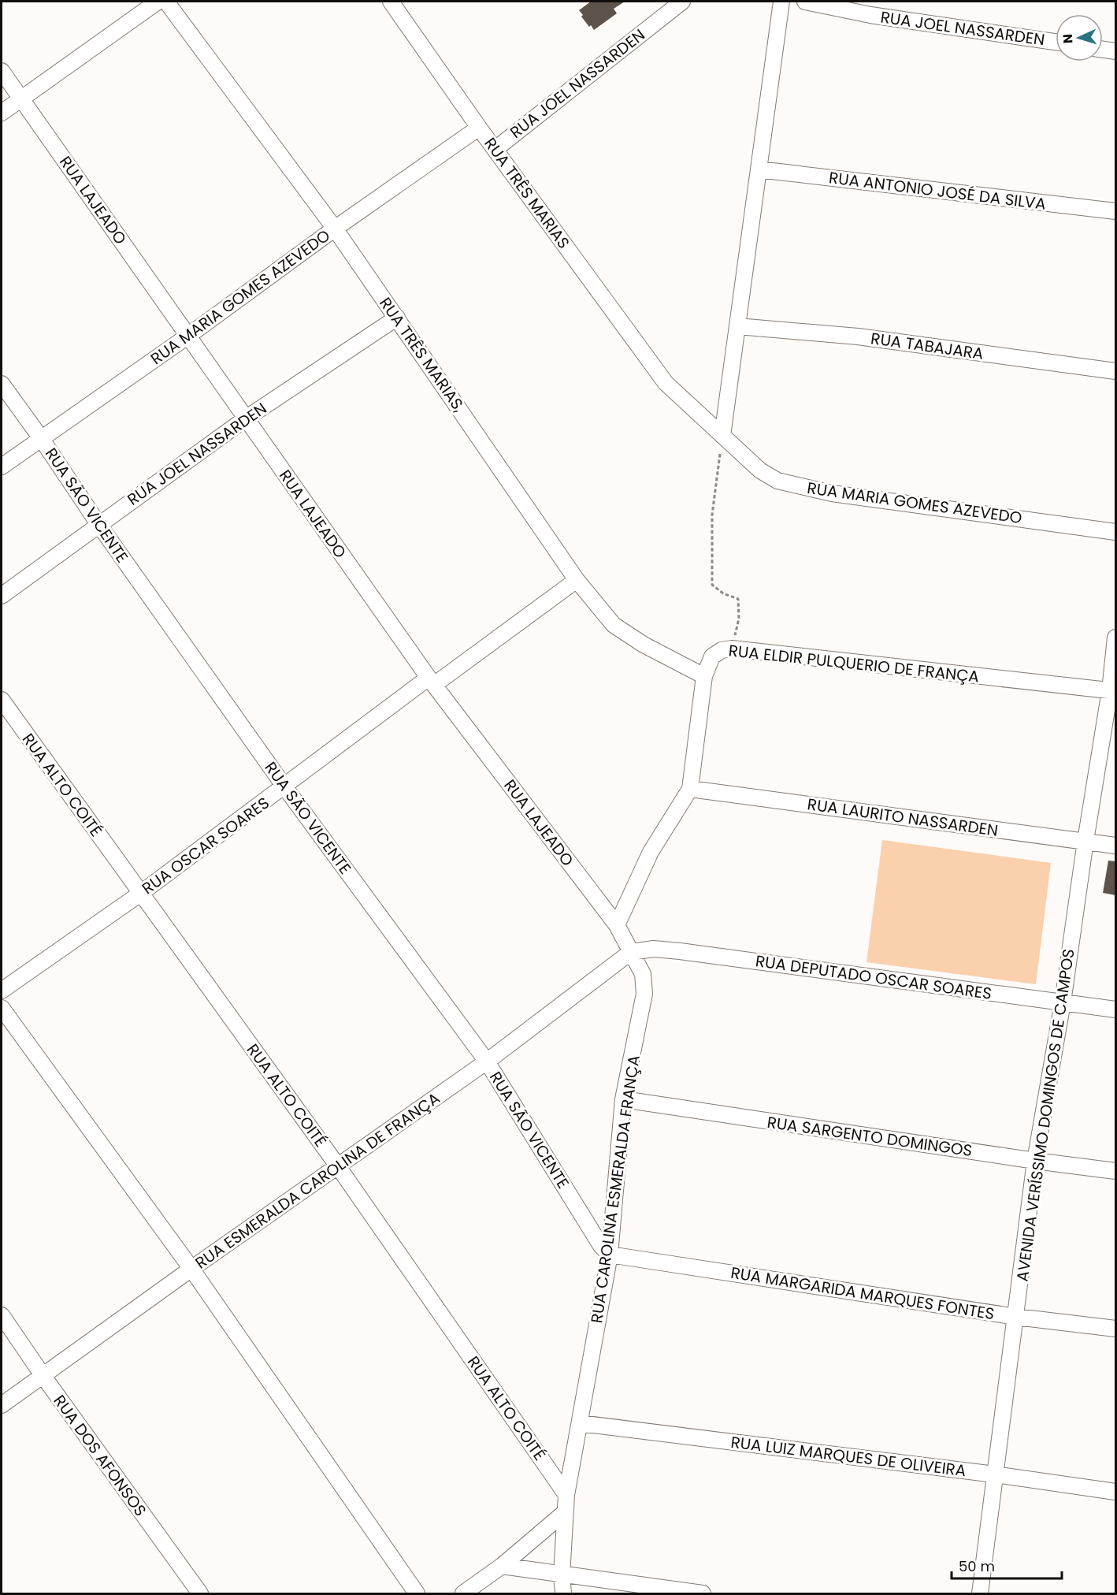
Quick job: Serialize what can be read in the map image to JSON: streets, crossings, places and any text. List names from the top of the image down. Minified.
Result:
{"streets":{"street":["RUA JOEL NASSARDEN","RUA ANTONIO JOSÉ DA SILVA","RUA TRÊS MARIAS","RUA LAJEADO","RUA MARIA GOMES AZEVEDO","RUA TABAJARA","RUA TRÊS MARIAS,","RUA SÃO VICENTE","RUA ELDIR PULQUERIO DE FRANÇA","RUA ALTO COITÉ","RUA LAURITO NASSARDEN","RUA OSCAR SOARES","RUA DEPUTADO OSCAR SOARES","AVENIDA VERÍSSIMO DOMINGOS DE CAMPOS","RUA SARGENTO DOMINGOS","RUA ESMERALDA CAROLINA DE FRANÇA","RUA CAROLINA ESMERALDA FRANÇA","RUA MARGARIDA MARQUES FONTES","RUA DOS AFONSOS","RUA LUIZ MARQUES DE OLIVEIRA"]},"crossings":[["RUA JOEL NASSARDEN","RUA TRÊS MARIAS"],["RUA JOEL NASSARDEN","RUA LAJEADO"],["RUA JOEL NASSARDEN","RUA TRÊS MARIAS,"],["RUA JOEL NASSARDEN","RUA SÃO VICENTE"],["RUA TRÊS MARIAS","RUA MARIA GOMES AZEVEDO"],["RUA LAJEADO","RUA MARIA GOMES AZEVEDO"],["RUA LAJEADO","RUA ELDIR PULQUERIO DE FRANÇA"],["RUA LAJEADO","RUA OSCAR SOARES"],["RUA LAJEADO","RUA DEPUTADO OSCAR SOARES"],["RUA LAJEADO","RUA ESMERALDA CAROLINA DE FRANÇA"],["RUA LAJEADO","RUA CAROLINA ESMERALDA FRANÇA"],["RUA MARIA GOMES AZEVEDO","RUA TRÊS MARIAS,"],["RUA MARIA GOMES AZEVEDO","RUA SÃO VICENTE"],["RUA TRÊS MARIAS,","RUA ELDIR PULQUERIO DE FRANÇA"],["RUA TRÊS MARIAS,","RUA OSCAR SOARES"],["RUA SÃO VICENTE","RUA OSCAR SOARES"],["RUA SÃO VICENTE","RUA ESMERALDA CAROLINA DE FRANÇA"],["RUA SÃO VICENTE","RUA CAROLINA ESMERALDA FRANÇA"],["RUA SÃO VICENTE","RUA MARGARIDA MARQUES FONTES"],["RUA ELDIR PULQUERIO DE FRANÇA","RUA LAURITO NASSARDEN"],["RUA ELDIR PULQUERIO DE FRANÇA","AVENIDA VERÍSSIMO DOMINGOS DE CAMPOS"],["RUA ALTO COITÉ","RUA OSCAR SOARES"],["RUA ALTO COITÉ","RUA ESMERALDA CAROLINA DE FRANÇA"],["RUA ALTO COITÉ","RUA CAROLINA ESMERALDA FRANÇA"],["RUA LAURITO NASSARDEN","AVENIDA VERÍSSIMO DOMINGOS DE CAMPOS"],["RUA DEPUTADO OSCAR SOARES","AVENIDA VERÍSSIMO DOMINGOS DE CAMPOS"],["RUA DEPUTADO OSCAR SOARES","RUA ESMERALDA CAROLINA DE FRANÇA"],["RUA DEPUTADO OSCAR SOARES","RUA CAROLINA ESMERALDA FRANÇA"],["AVENIDA VERÍSSIMO DOMINGOS DE CAMPOS","RUA SARGENTO DOMINGOS"],["AVENIDA VERÍSSIMO DOMINGOS DE CAMPOS","RUA MARGARIDA MARQUES FONTES"],["AVENIDA VERÍSSIMO DOMINGOS DE CAMPOS","RUA LUIZ MARQUES DE OLIVEIRA"],["RUA SARGENTO DOMINGOS","RUA CAROLINA ESMERALDA FRANÇA"],["RUA ESMERALDA CAROLINA DE FRANÇA","RUA CAROLINA ESMERALDA FRANÇA"],["RUA ESMERALDA CAROLINA DE FRANÇA","RUA DOS AFONSOS"],["RUA CAROLINA ESMERALDA FRANÇA","RUA MARGARIDA MARQUES FONTES"],["RUA CAROLINA ESMERALDA FRANÇA","RUA LUIZ MARQUES DE OLIVEIRA"]],"scale_bar":"50 m","north":"left"}
